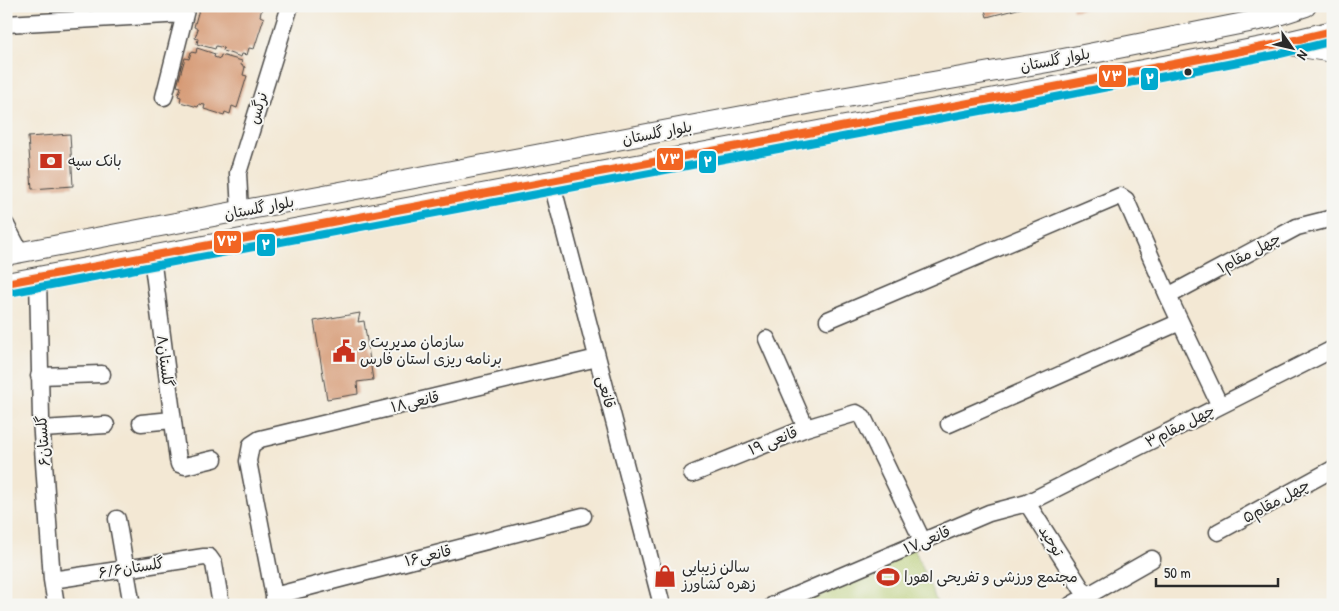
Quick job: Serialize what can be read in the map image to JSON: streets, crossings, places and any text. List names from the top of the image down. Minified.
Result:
{"streets":{"main road":["بلوار گلستان"],"street":["نرگس","چهل مقام۱","گلستان۸","قانعی","۱۸قانعی","چهل مقام۳","گلستان۶","قانعی ۱۹","چهل مقام۵","۱۷قانعی","توحید","۱۶قانعی","۶/۶گلستان"]},"crossings":[["بلوار گلستان","نرگس"],["بلوار گلستان","گلستان۸"],["بلوار گلستان","قانعی"],["بلوار گلستان","گلستان۶"],["قانعی","۱۸قانعی"],["۱۸قانعی","۱۶قانعی"],["چهل مقام۳","۱۷قانعی"],["چهل مقام۳","توحید"],["گلستان۶","۶/۶گلستان"],["قانعی ۱۹","۱۷قانعی"],["۱۷قانعی","توحید"]],"places":{"bank":["بانک سپه"],"public building":["سازمان مدیریت و برنامه ریزی استان فارس"],"shop":["سالن زیبایی زهره کشاورز"],"sports":["مجتمع ورزشی و تفریحی اهورا"]},"lines":["transit line ۷۳","transit line ۲"],"scale_bar":"50 m","north":"bottom right"}
